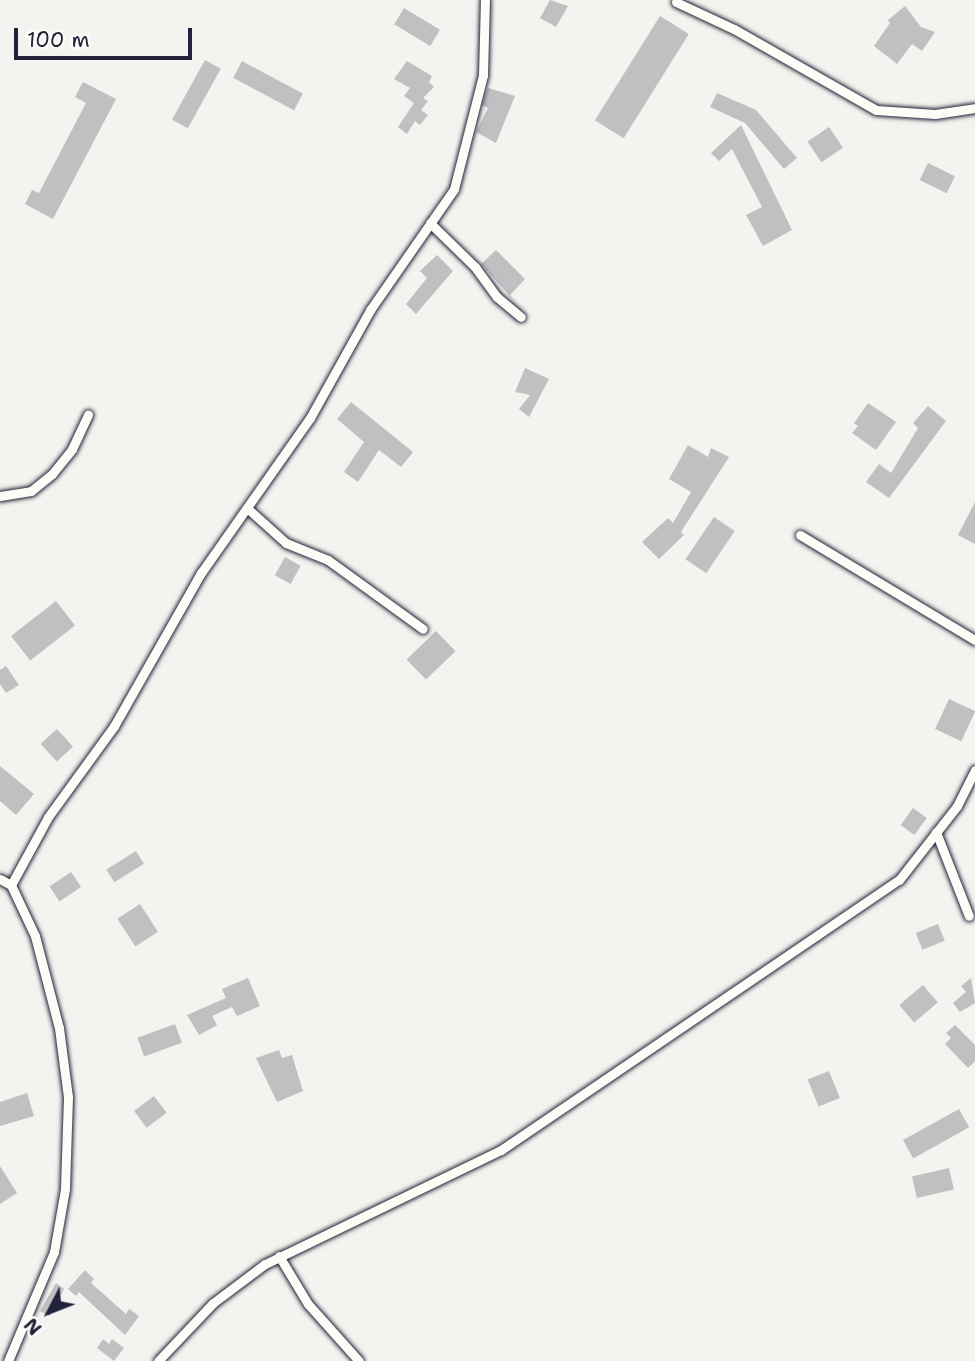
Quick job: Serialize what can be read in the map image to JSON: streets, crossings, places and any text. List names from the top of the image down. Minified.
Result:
{"scale_bar":"100 m","north":"bottom left"}
